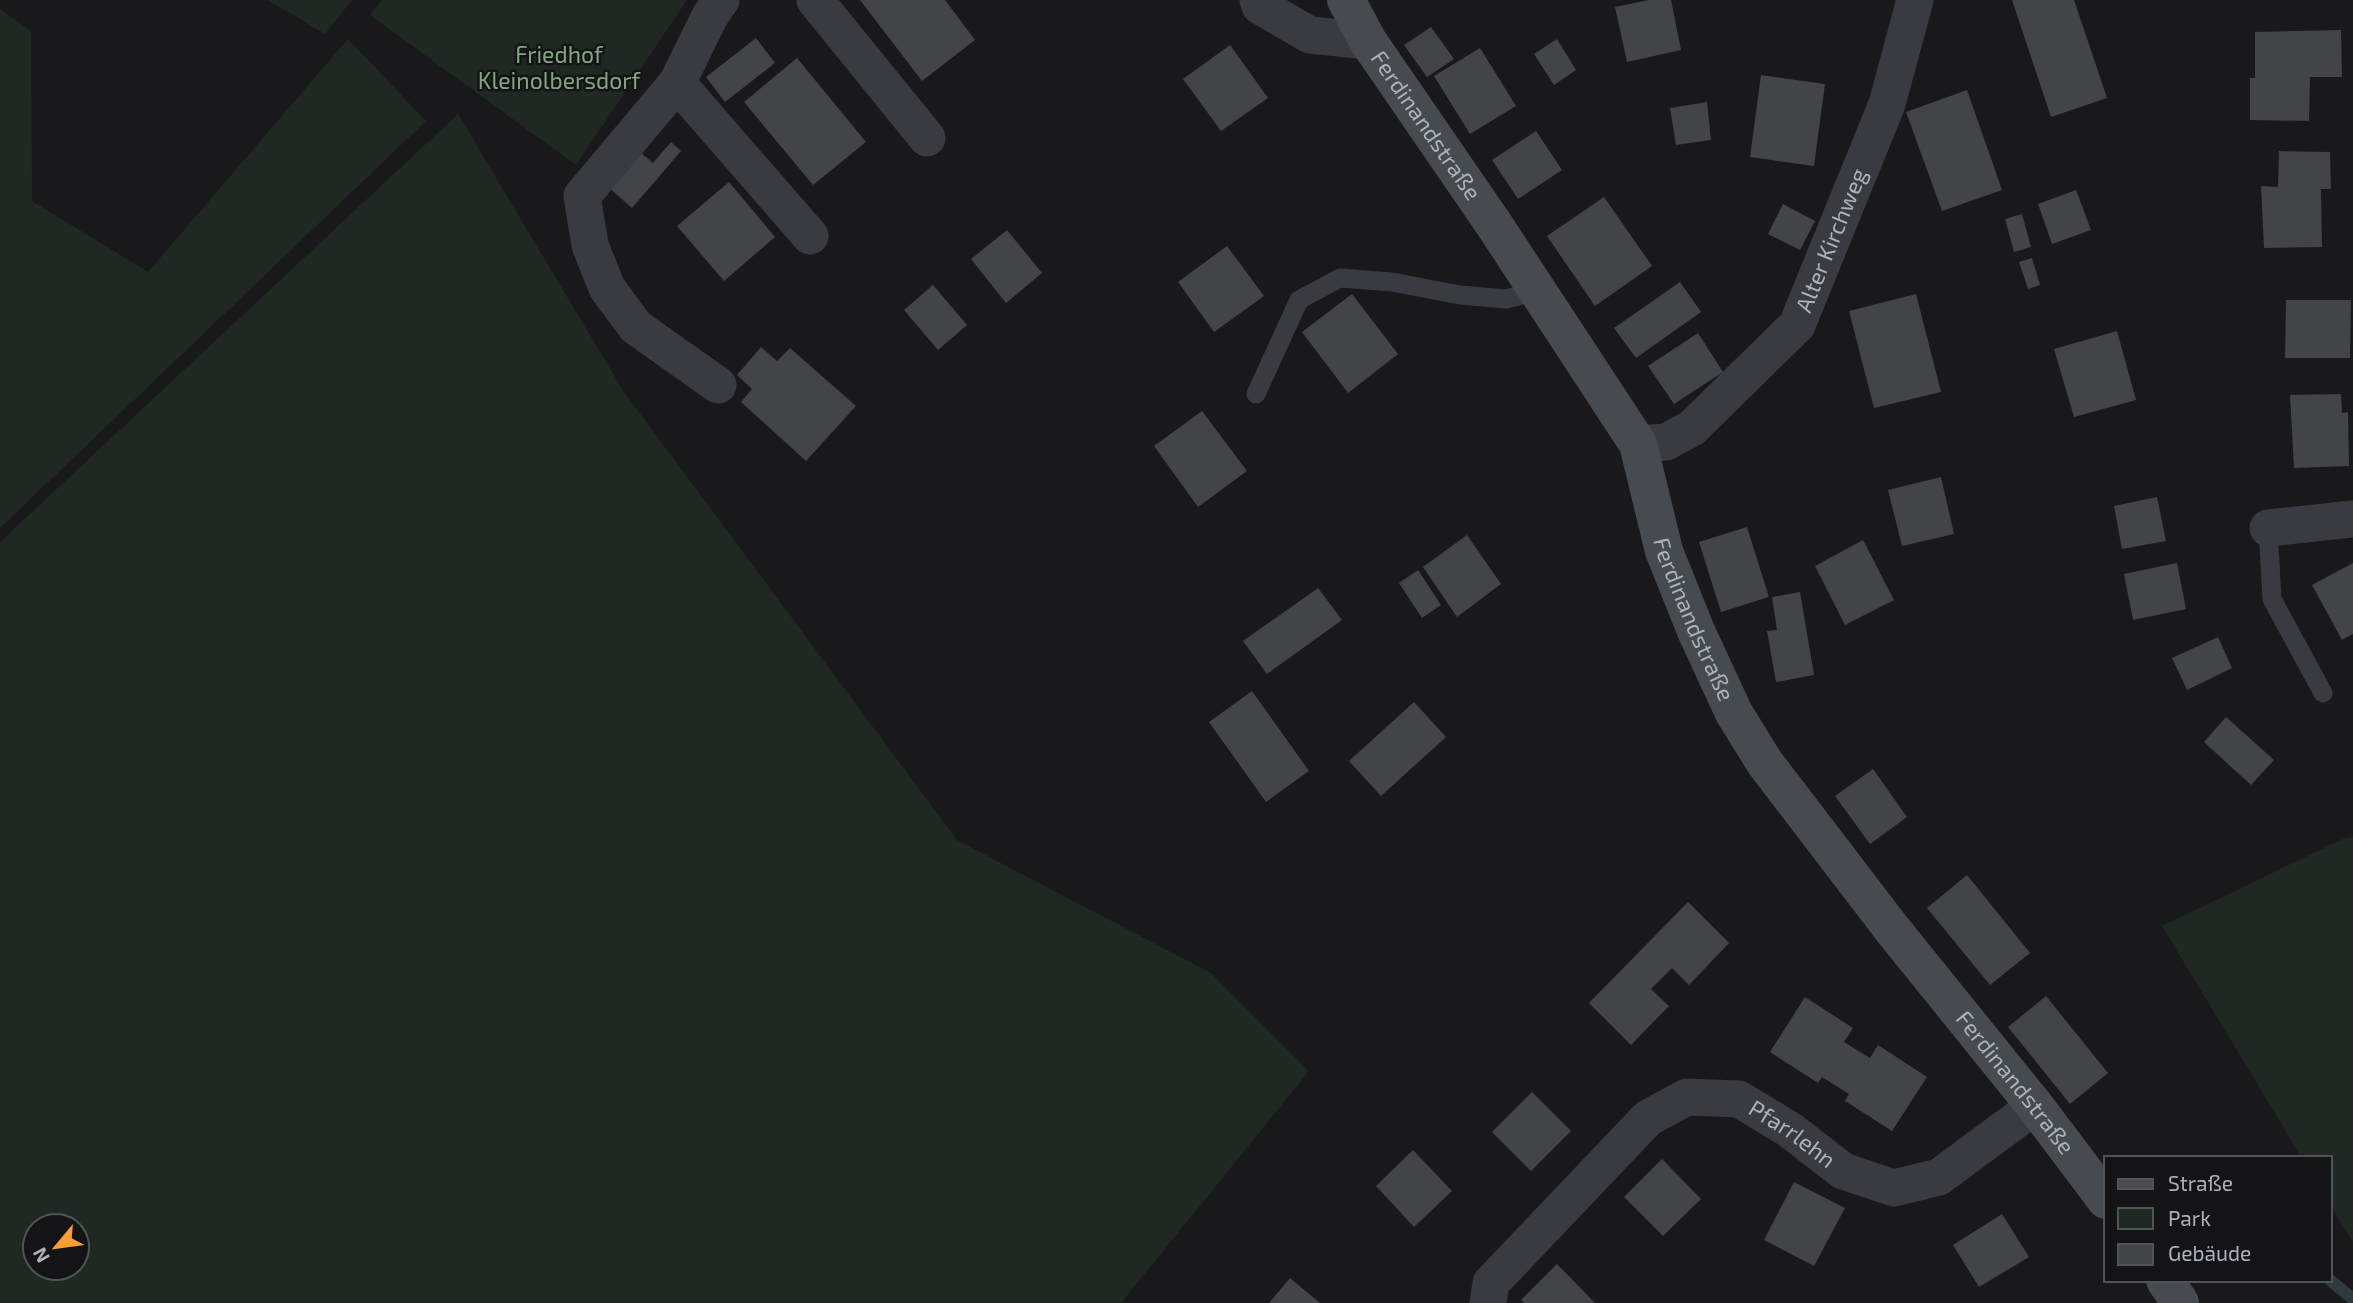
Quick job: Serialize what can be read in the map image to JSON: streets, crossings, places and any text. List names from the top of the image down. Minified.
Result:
{"streets":{"street":["Ferdinandstraße","Alter Kirchweg","Pfarrlehn"]},"crossings":[["Ferdinandstraße","Alter Kirchweg"],["Ferdinandstraße","Pfarrlehn"]],"parks":["Friedhof Kleinolbersdorf"],"legend":["Straße","Park","Gebäude"],"north":"bottom left"}
